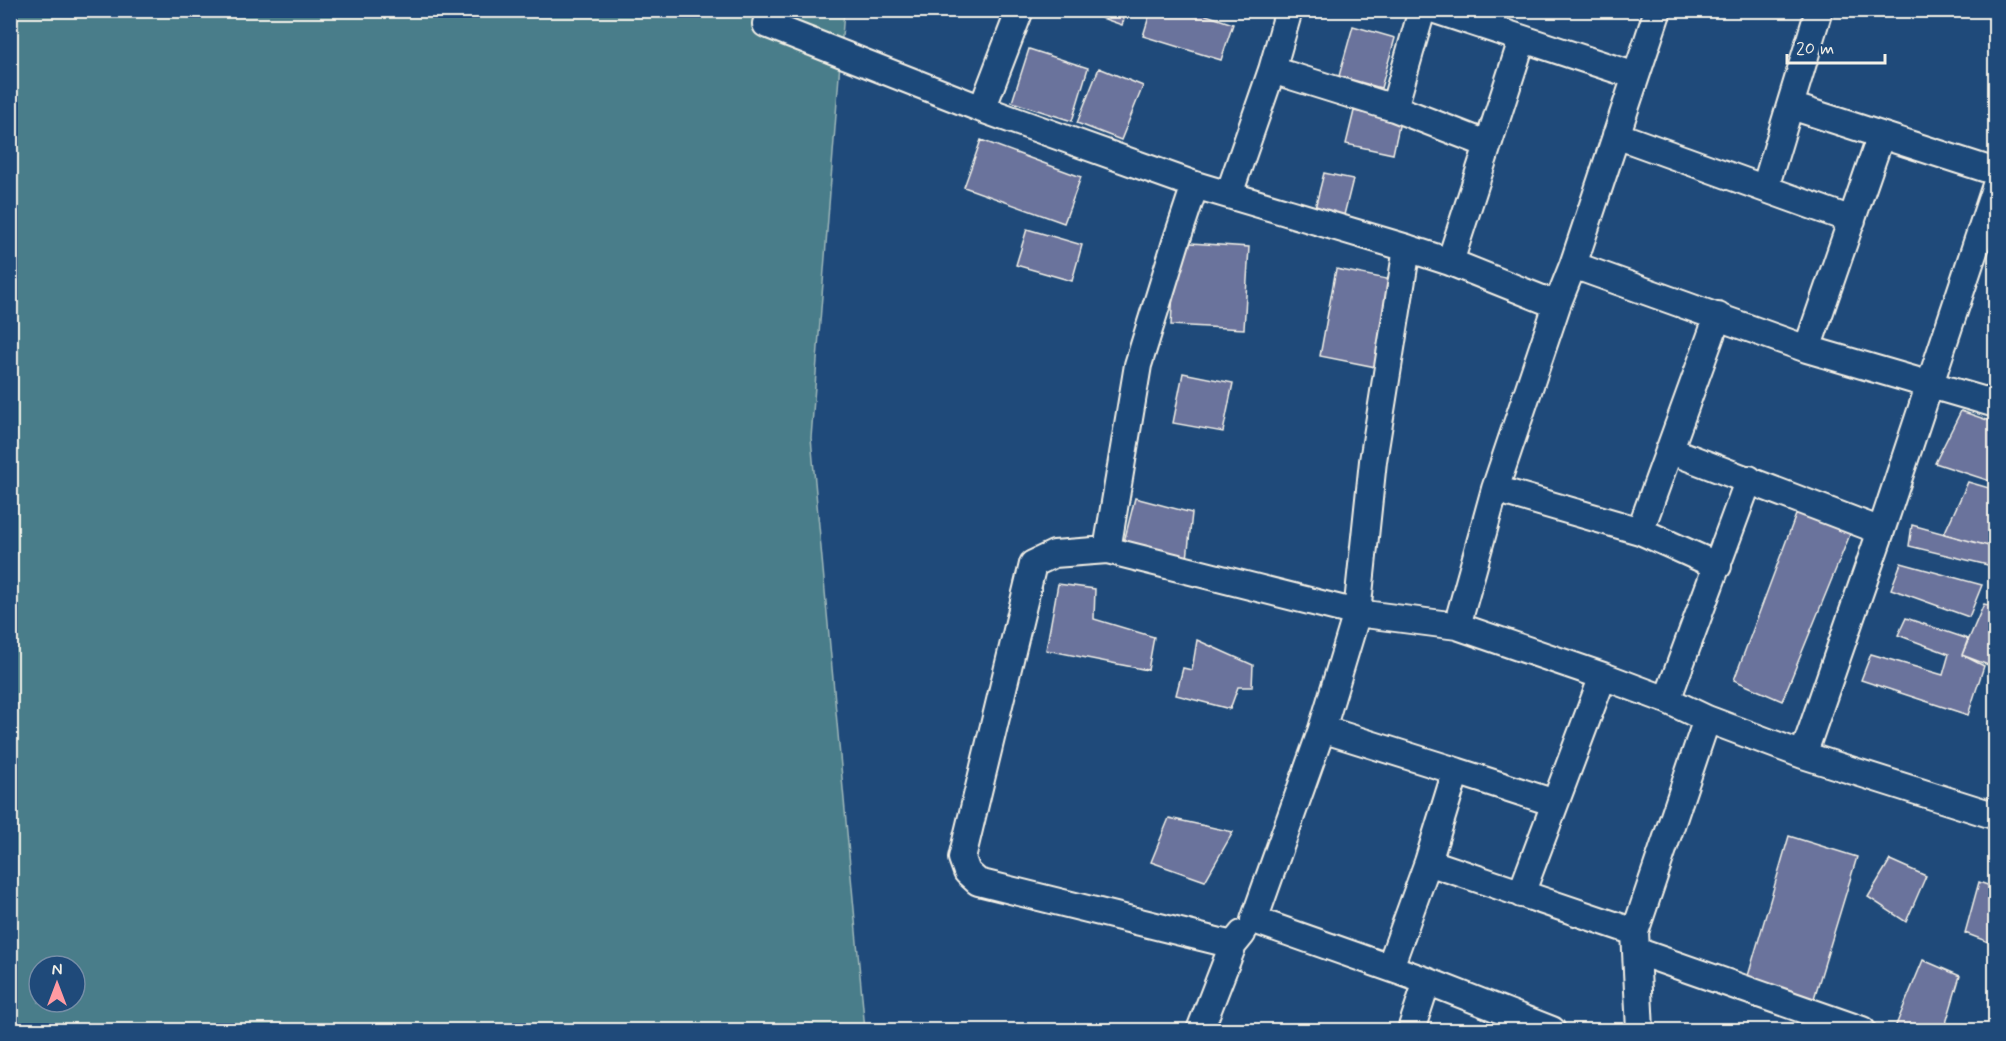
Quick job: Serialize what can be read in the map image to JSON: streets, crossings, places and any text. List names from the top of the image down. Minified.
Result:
{"scale_bar":"20 m","north":"top"}
